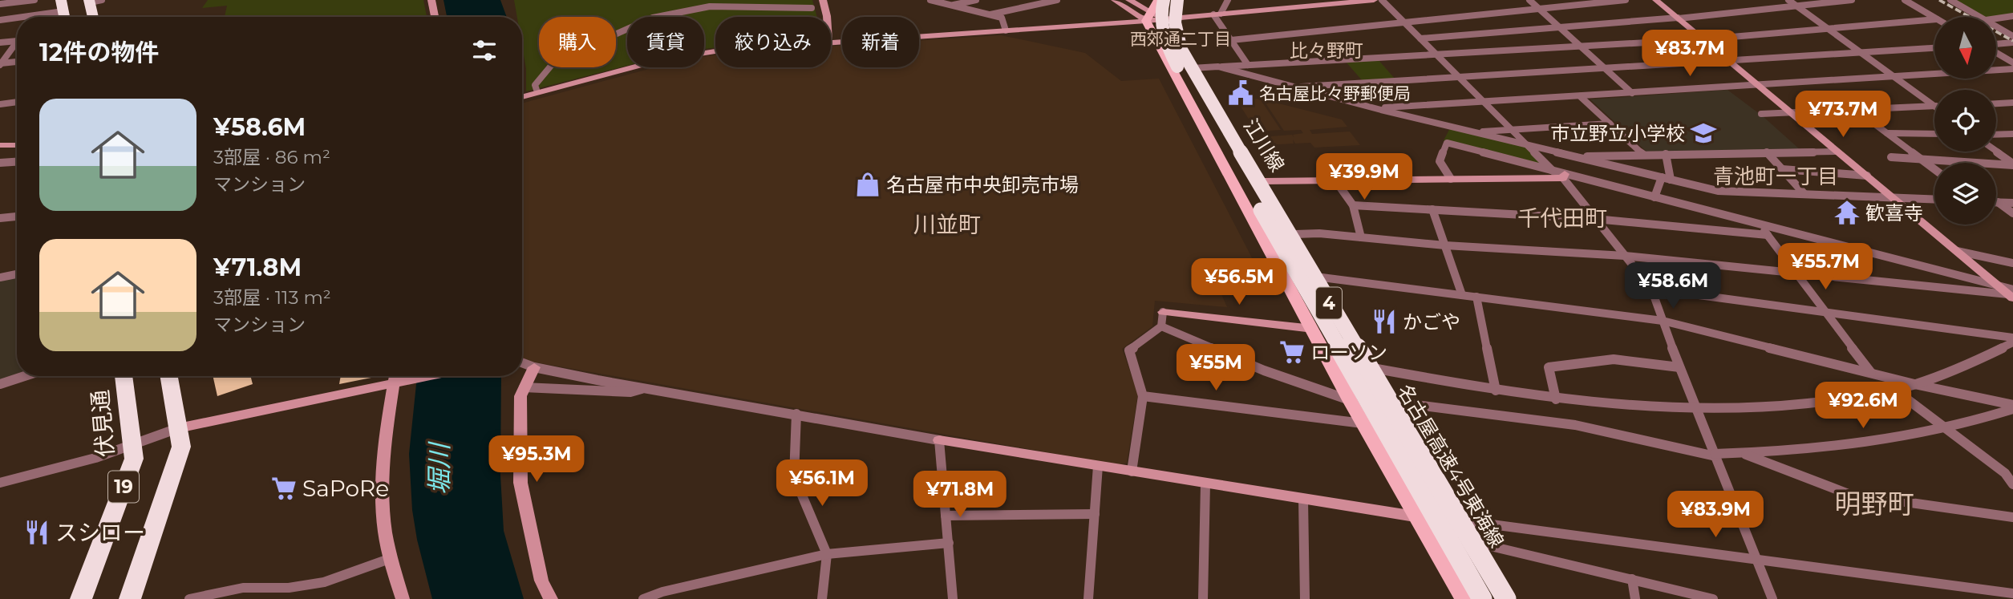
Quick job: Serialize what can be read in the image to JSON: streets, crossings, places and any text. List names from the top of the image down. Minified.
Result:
{"streets":{"highway":["4","伏見通","名古屋高速4号東海線","19"],"main road":["江川線"]},"districts":["西郊通二丁目","比々野町","青池町一丁目","千代田町","川並町","明野町"],"water":["堀川"],"places":{"public building":["名古屋比々野郵便局"],"school or university":["市立野立小学校"],"shop":["名古屋市中央卸売市場"],"temple":["歓喜寺"],"restaurant":["かごや","スシロー"],"supermarket":["ローソン","SaPoRe"]},"north":"bottom","page":{"chip":["購入","賃貸","絞り込み","新着"],"heading":"12件の物件","price":["¥83.7M","¥73.7M","¥39.9M","¥55.7M","¥56.5M","¥58.6M","¥55M","¥92.6M","¥95.3M","¥56.1M","¥71.8M","¥83.9M"],"list":[{"name":"¥58.6M","note":"3部屋 · 86 m² · マンション"},{"name":"¥71.8M","note":"3部屋 · 113 m² · マンション"}]}}
